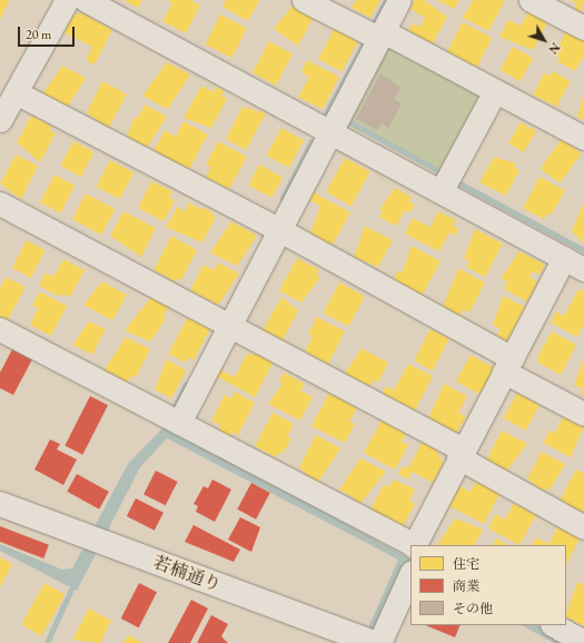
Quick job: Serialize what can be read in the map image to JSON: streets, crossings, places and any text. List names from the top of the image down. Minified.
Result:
{"streets":{"street":["若楠通り"]},"legend":["住宅","商業","その他"],"scale_bar":"20 m","north":"bottom right"}
